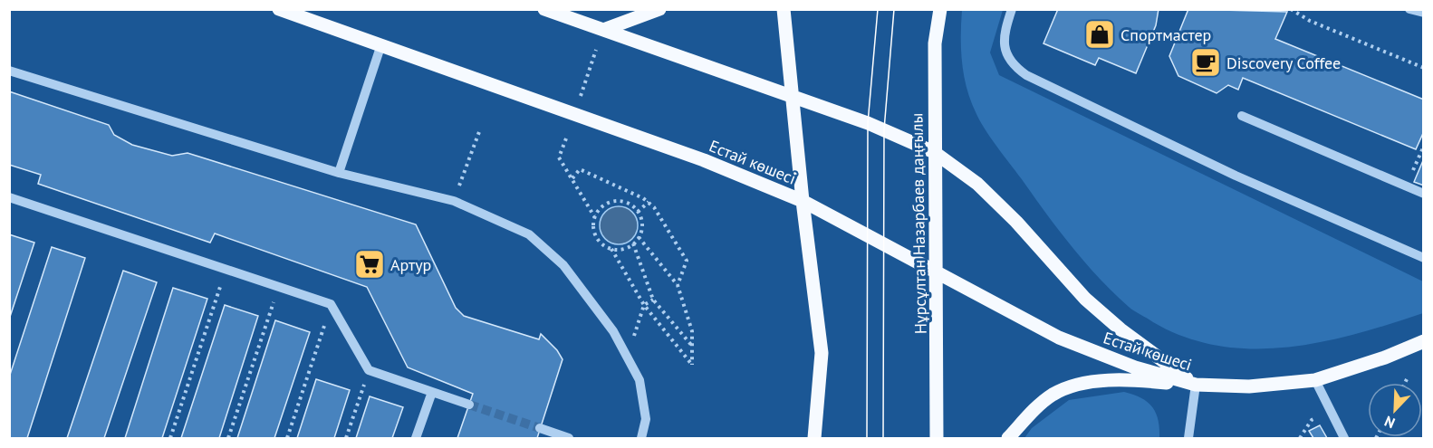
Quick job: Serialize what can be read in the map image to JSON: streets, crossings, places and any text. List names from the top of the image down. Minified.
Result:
{"streets":{"main road":["Естай көшесі","Нұрсұлтан Назарбаев даңғылы"]},"crossings":[["Естай көшесі","Нұрсұлтан Назарбаев даңғылы"]],"places":{"shop":["Спортмастер"],"cafe":["Discovery Coffee"],"supermarket":["Артур"]},"north":"bottom left"}
